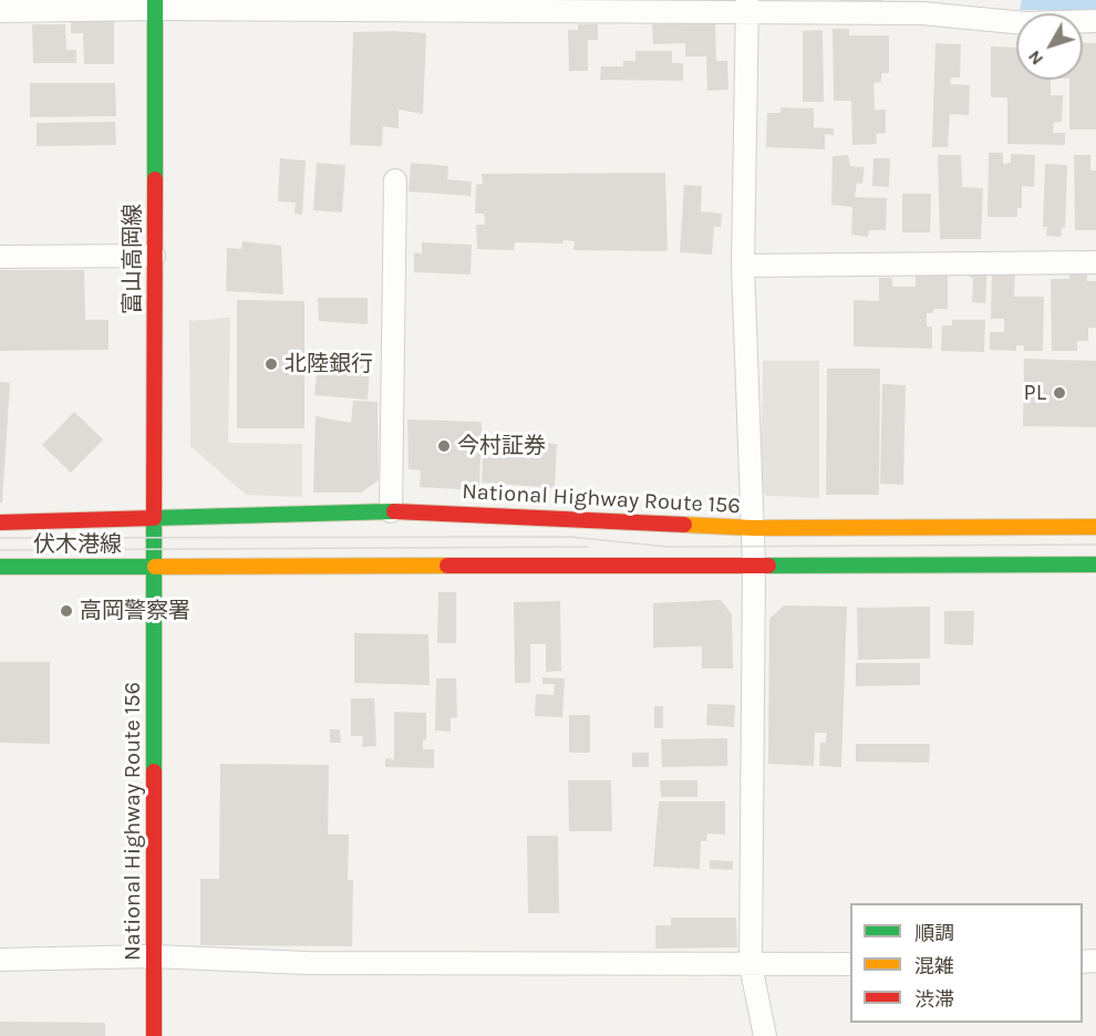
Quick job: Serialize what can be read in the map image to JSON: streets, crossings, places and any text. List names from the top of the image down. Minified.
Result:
{"streets":{"main road":["富山高岡線","National Highway Route 156","伏木港線"]},"crossings":[["富山高岡線","National Highway Route 156"],["富山高岡線","伏木港線"],["National Highway Route 156","伏木港線"]],"places":["北陸銀行","PL","今村証券","高岡警察署"],"legend":["順調","混雑","渋滞"],"north":"bottom left"}
